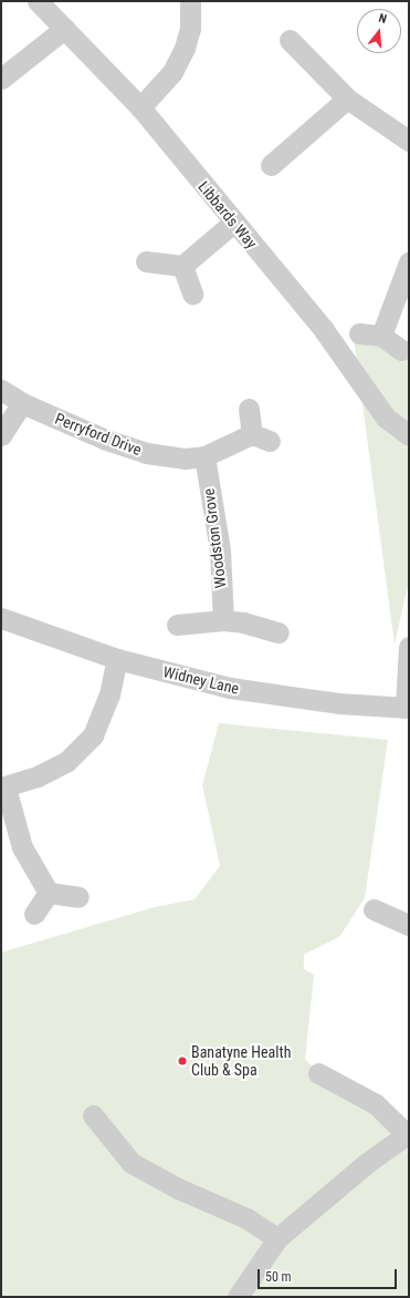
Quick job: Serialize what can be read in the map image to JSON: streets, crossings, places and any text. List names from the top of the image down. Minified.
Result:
{"streets":{"street":["Libbards Way","Perryford Drive","Woodston Grove","Widney Lane"]},"crossings":[["Perryford Drive","Woodston Grove"]],"places":["Banatyne Health Club & Spa"],"scale_bar":"50 m","north":"top"}
